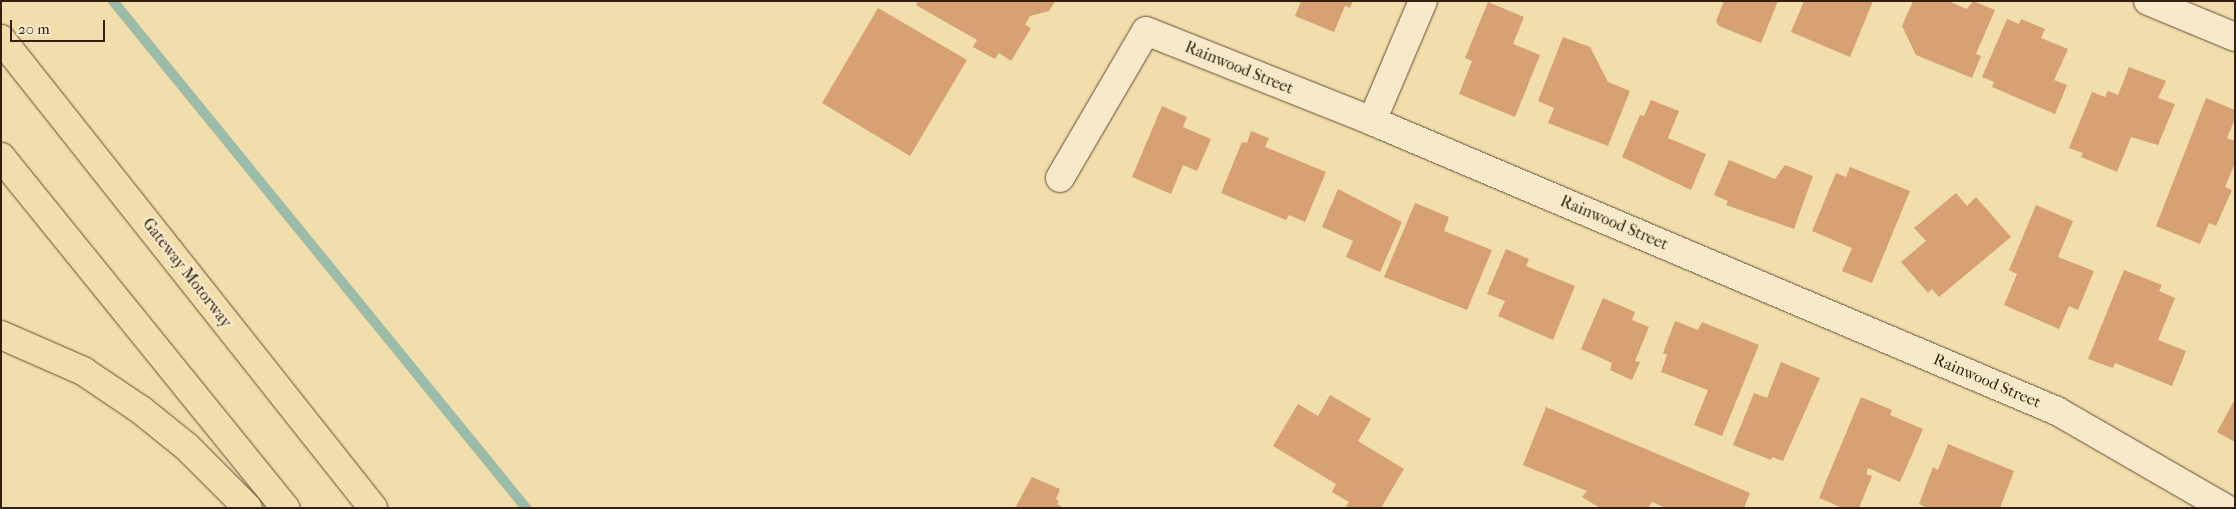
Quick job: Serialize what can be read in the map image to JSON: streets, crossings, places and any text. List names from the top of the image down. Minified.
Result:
{"streets":{"highway":["Gateway Motorway"],"street":["Rainwood Street"]},"scale_bar":"20 m"}
